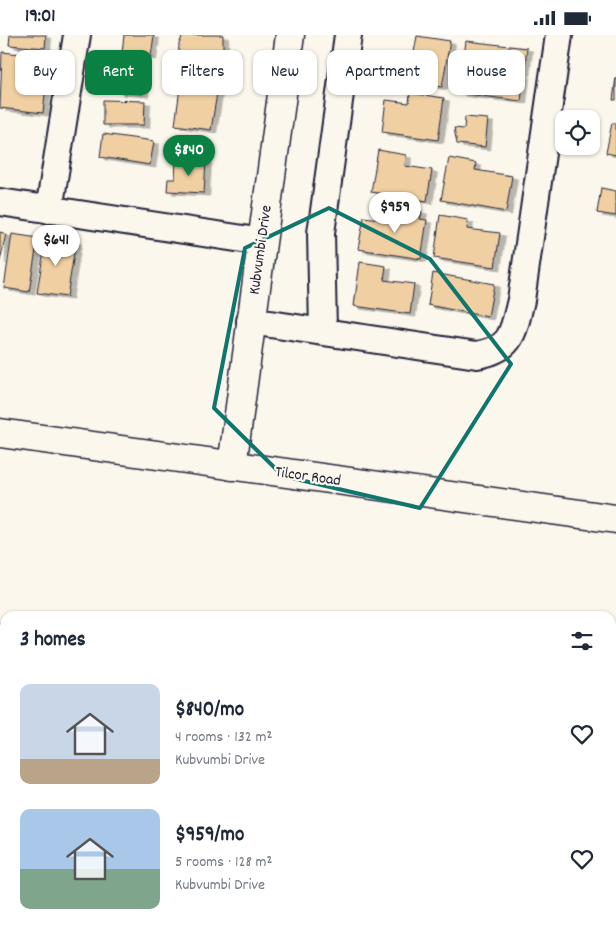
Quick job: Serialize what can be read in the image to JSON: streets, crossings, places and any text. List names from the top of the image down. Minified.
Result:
{"streets":{"street":["Kubvumbi Drive","Tilcor Road"]},"crossings":[["Kubvumbi Drive","Tilcor Road"]],"page":{"status":"19:01","chip":["Buy","Rent","Filters","New","Apartment","House"],"price":["$840","$959","$641"],"heading":"3 homes","list":[{"name":"$840/mo","note":"4 rooms · 132 m² · Kubvumbi Drive"},{"name":"$959/mo","note":"5 rooms · 128 m² · Kubvumbi Drive"}]}}
